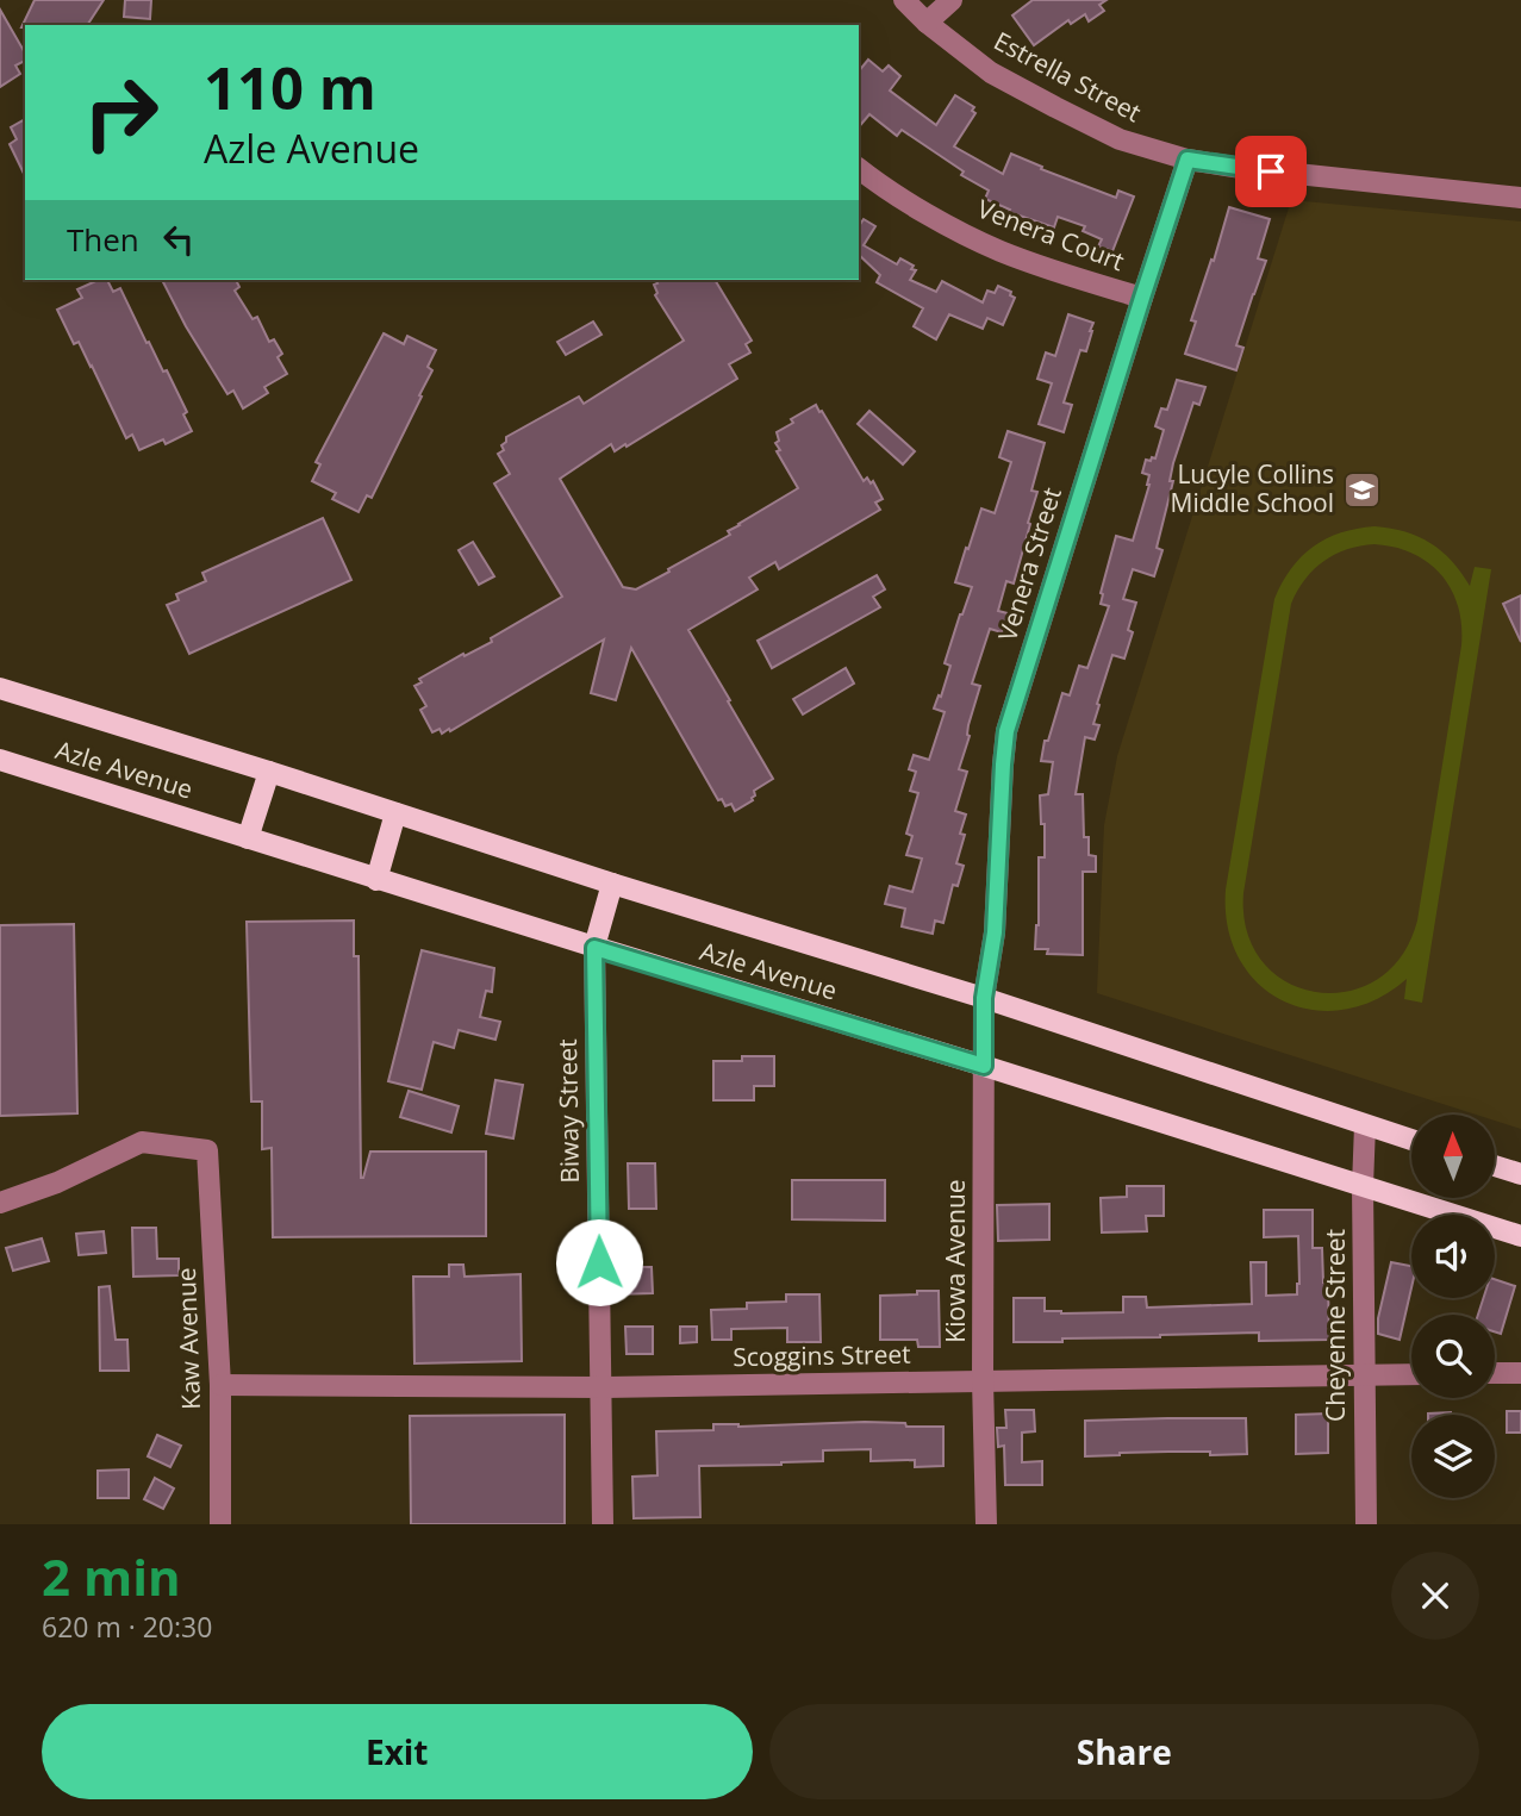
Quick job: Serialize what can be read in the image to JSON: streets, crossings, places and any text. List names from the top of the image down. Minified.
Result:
{"streets":{"main road":["Azle Avenue"],"street":["Estrella Street","Venera Court","Venera Street","Biway Street","Kiowa Avenue","Cheyenne Street","Kaw Avenue","Scoggins Street"]},"crossings":[["Estrella Street","Venera Street"],["Venera Court","Venera Street"],["Venera Street","Azle Avenue"],["Venera Street","Kiowa Avenue"],["Azle Avenue","Biway Street"],["Azle Avenue","Kiowa Avenue"],["Azle Avenue","Cheyenne Street"],["Biway Street","Scoggins Street"],["Kiowa Avenue","Scoggins Street"],["Cheyenne Street","Scoggins Street"],["Kaw Avenue","Scoggins Street"]],"places":{"school or university":["Lucyle Collins Middle School"]},"north":"top","page":{"turn":["110 m","Azle Avenue"],"then":"Then","heading":["2 min","620 m · 20:30"],"buttons":["Exit","Share"]}}
